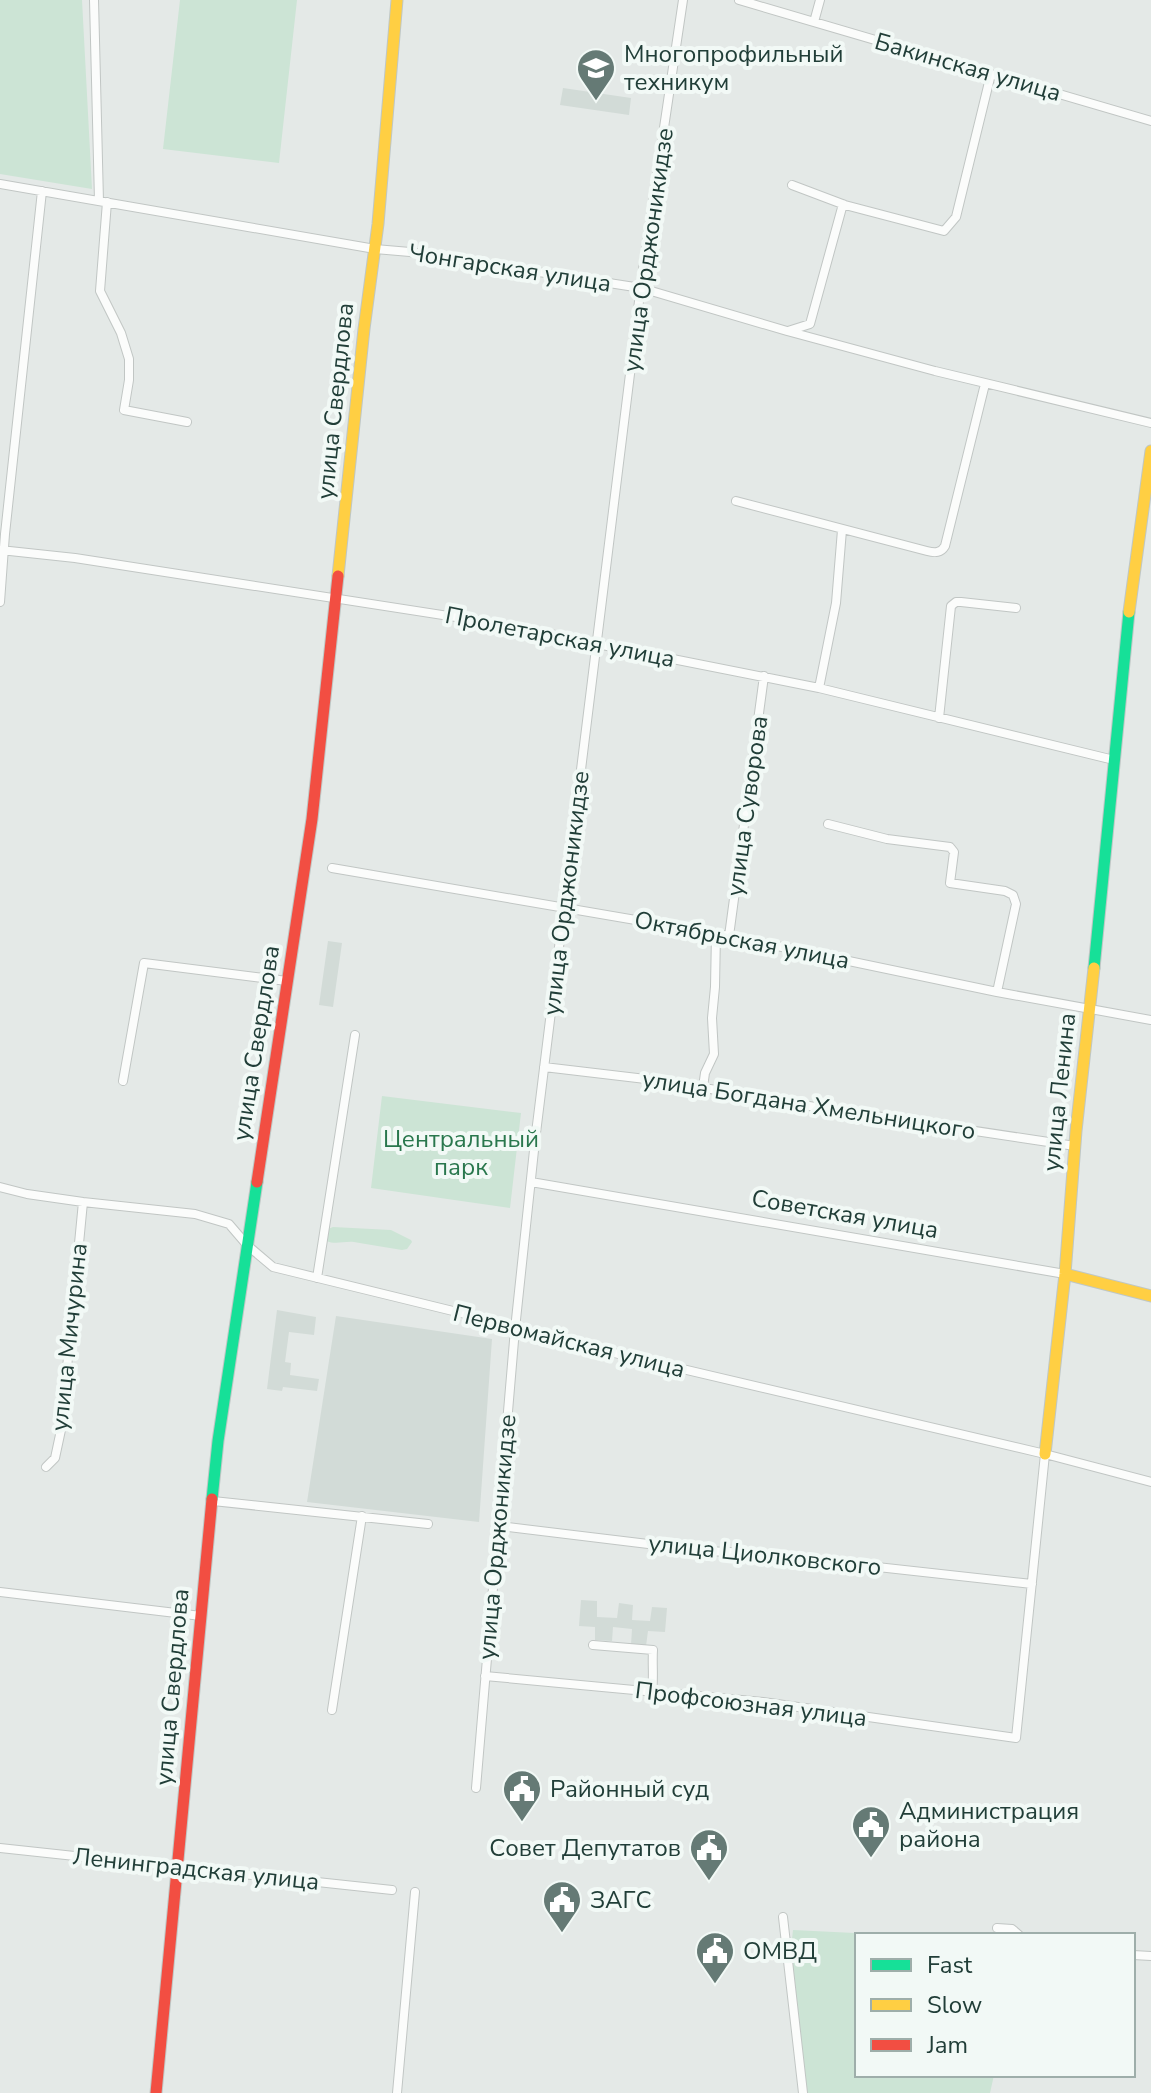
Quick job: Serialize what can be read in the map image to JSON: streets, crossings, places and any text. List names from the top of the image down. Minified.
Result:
{"streets":{"street":["Бакинская улица","улица Орджоникидзе","Чонгарская улица","улица Свердлова","Пролетарская улица","улица Суворова","Октябрьская улица","улица Ленина","улица Богдана Хмельницкого","Советская улица","улица Мичурина","Первомайская улица","улица Циолковского","Профсоюзная улица","Ленинградская улица"]},"crossings":[["улица Орджоникидзе","Чонгарская улица"],["улица Орджоникидзе","Пролетарская улица"],["улица Орджоникидзе","Октябрьская улица"],["улица Орджоникидзе","улица Богдана Хмельницкого"],["улица Орджоникидзе","Советская улица"],["улица Орджоникидзе","Первомайская улица"],["улица Орджоникидзе","улица Циолковского"],["улица Орджоникидзе","Профсоюзная улица"],["Чонгарская улица","улица Свердлова"],["улица Свердлова","Пролетарская улица"],["улица Свердлова","Первомайская улица"],["улица Свердлова","Ленинградская улица"],["Пролетарская улица","улица Суворова"],["Пролетарская улица","улица Ленина"],["улица Суворова","Октябрьская улица"],["Октябрьская улица","улица Ленина"],["улица Ленина","улица Богдана Хмельницкого"],["улица Ленина","Советская улица"],["улица Ленина","Первомайская улица"],["улица Ленина","улица Циолковского"],["улица Ленина","Профсоюзная улица"],["улица Мичурина","Первомайская улица"]],"parks":["Центральный парк"],"places":{"school or university":["Многопрофильный техникум"],"public building":["Районный суд","Администрация района","Совет Депутатов","ЗАГС","ОМВД"]},"legend":["Fast","Slow","Jam"]}
